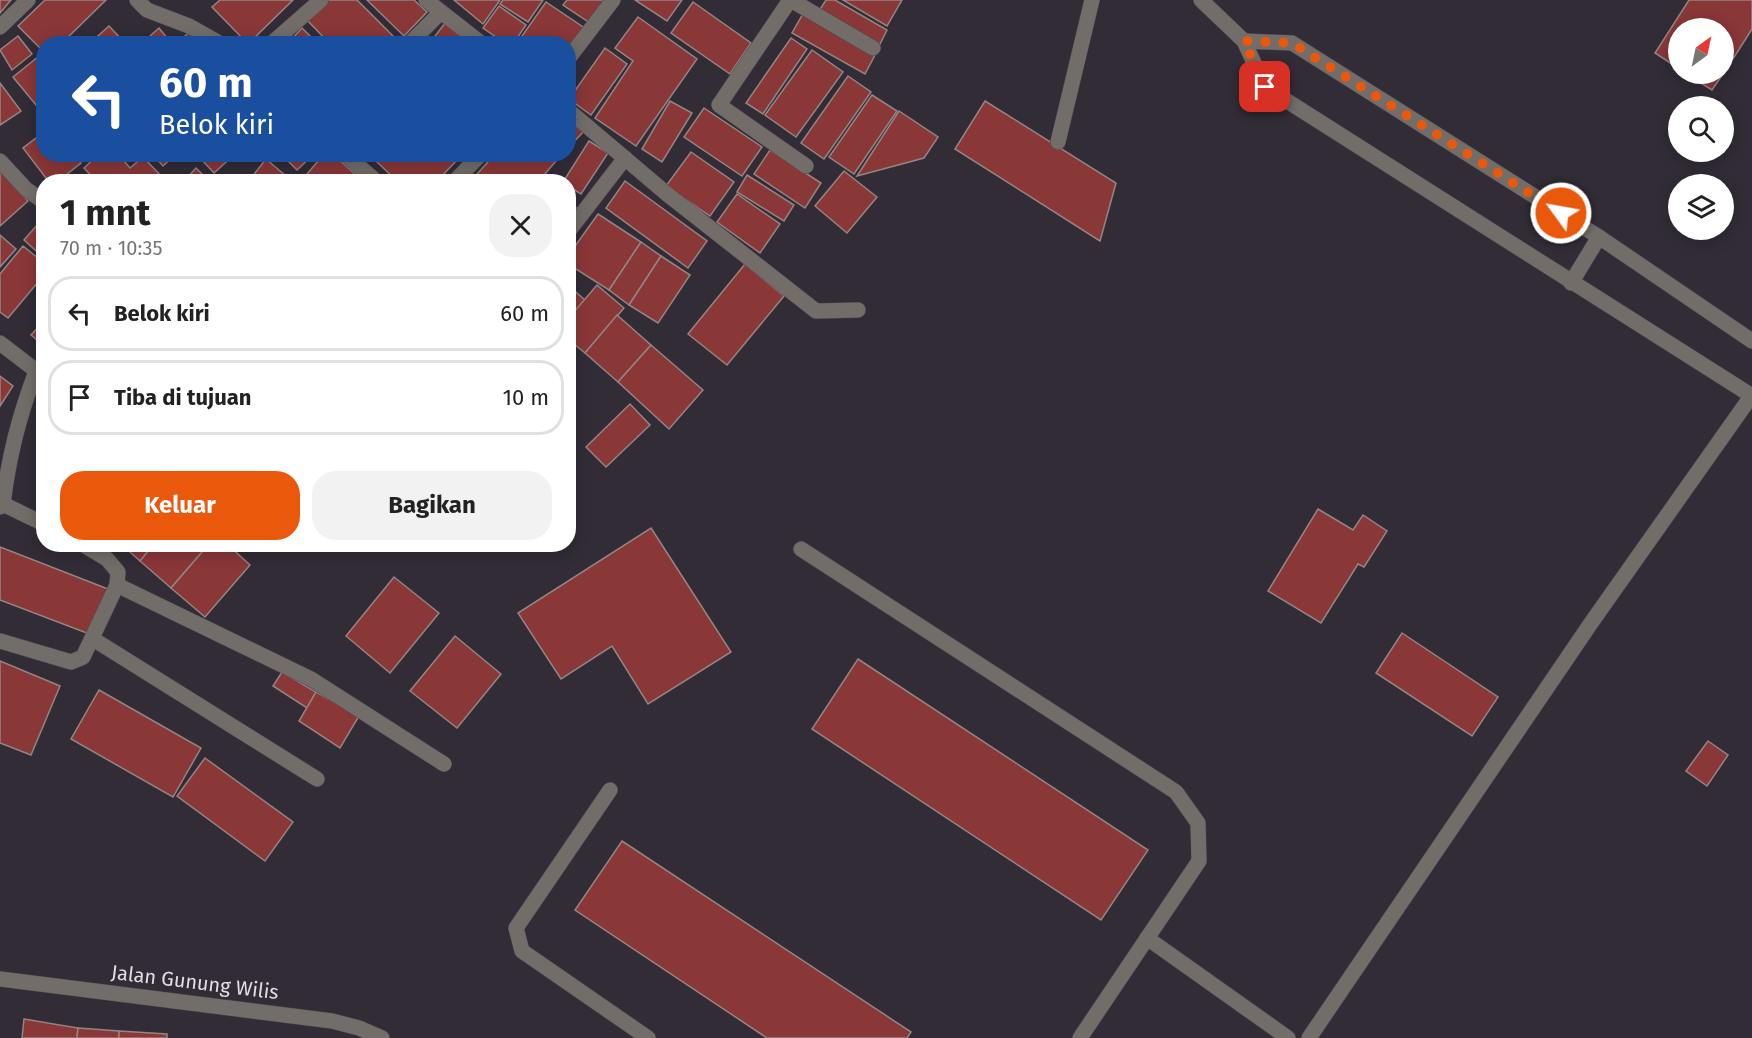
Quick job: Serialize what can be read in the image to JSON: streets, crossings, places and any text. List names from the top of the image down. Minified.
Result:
{"streets":{"street":["Jalan Gunung Wilis"]},"north":"top right","page":{"turn":["60 m","Belok kiri"],"heading":["1 mnt","70 m · 10:35"],"list":[{"name":"Belok kiri","value":"60 m"},{"name":"Tiba di tujuan","value":"10 m"}],"buttons":["Keluar","Bagikan"]}}
